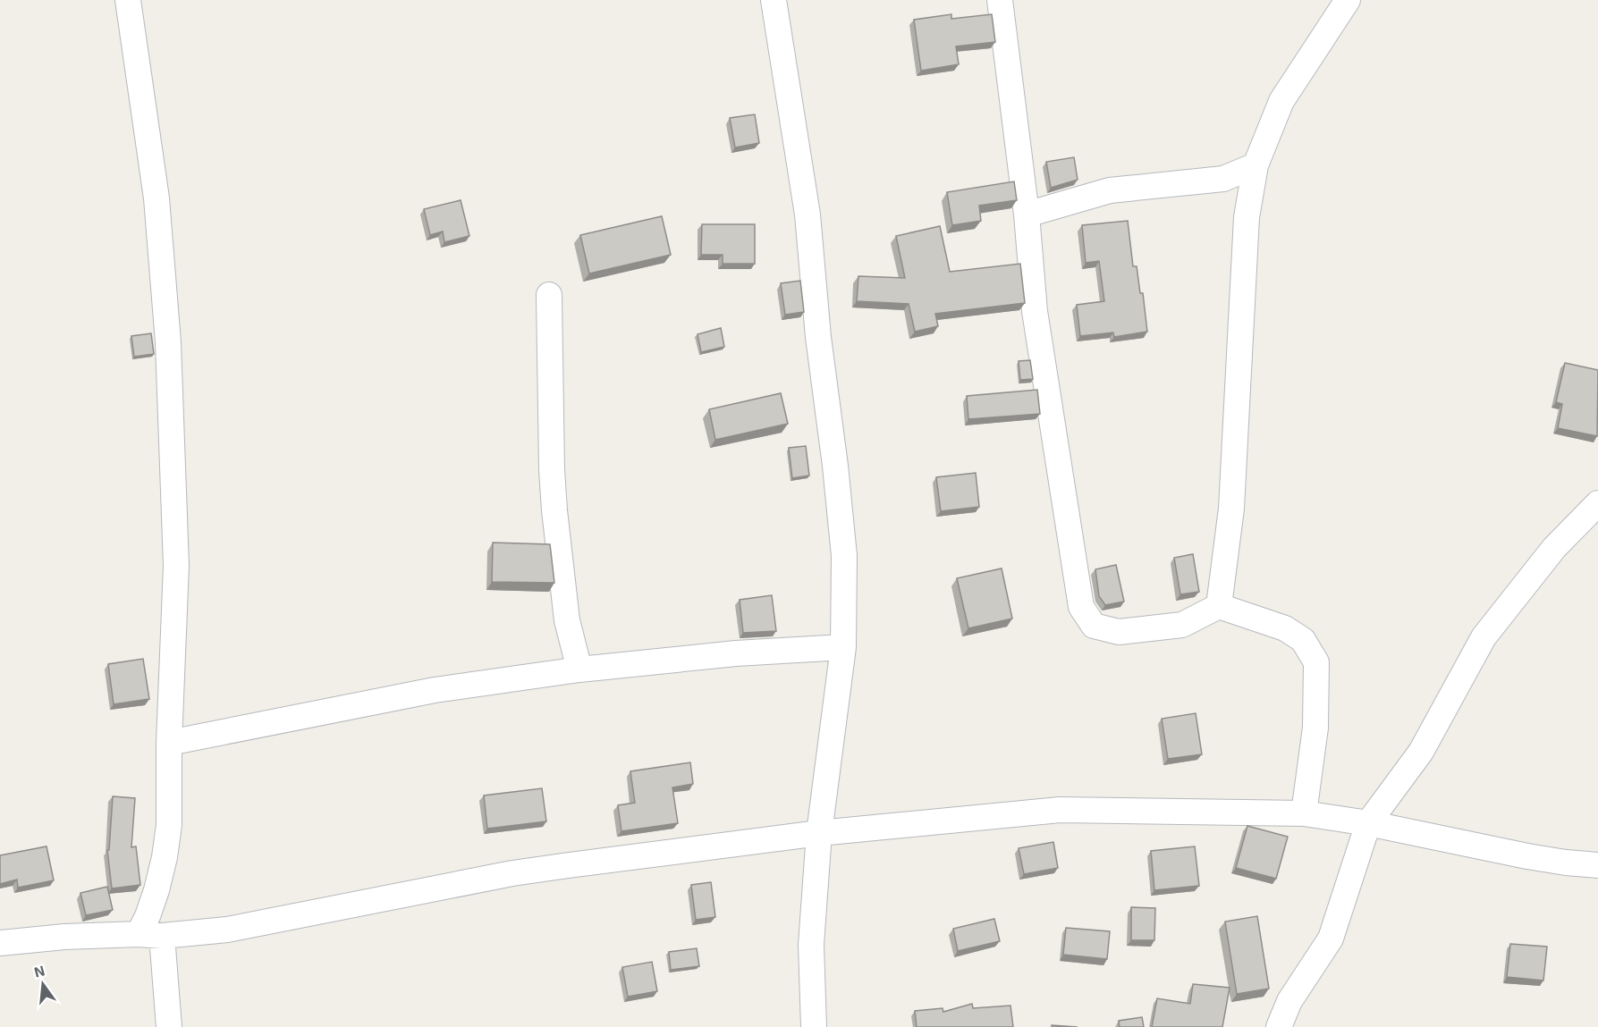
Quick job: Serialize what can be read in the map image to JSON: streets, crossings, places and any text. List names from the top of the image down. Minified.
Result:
{"north":"top"}
